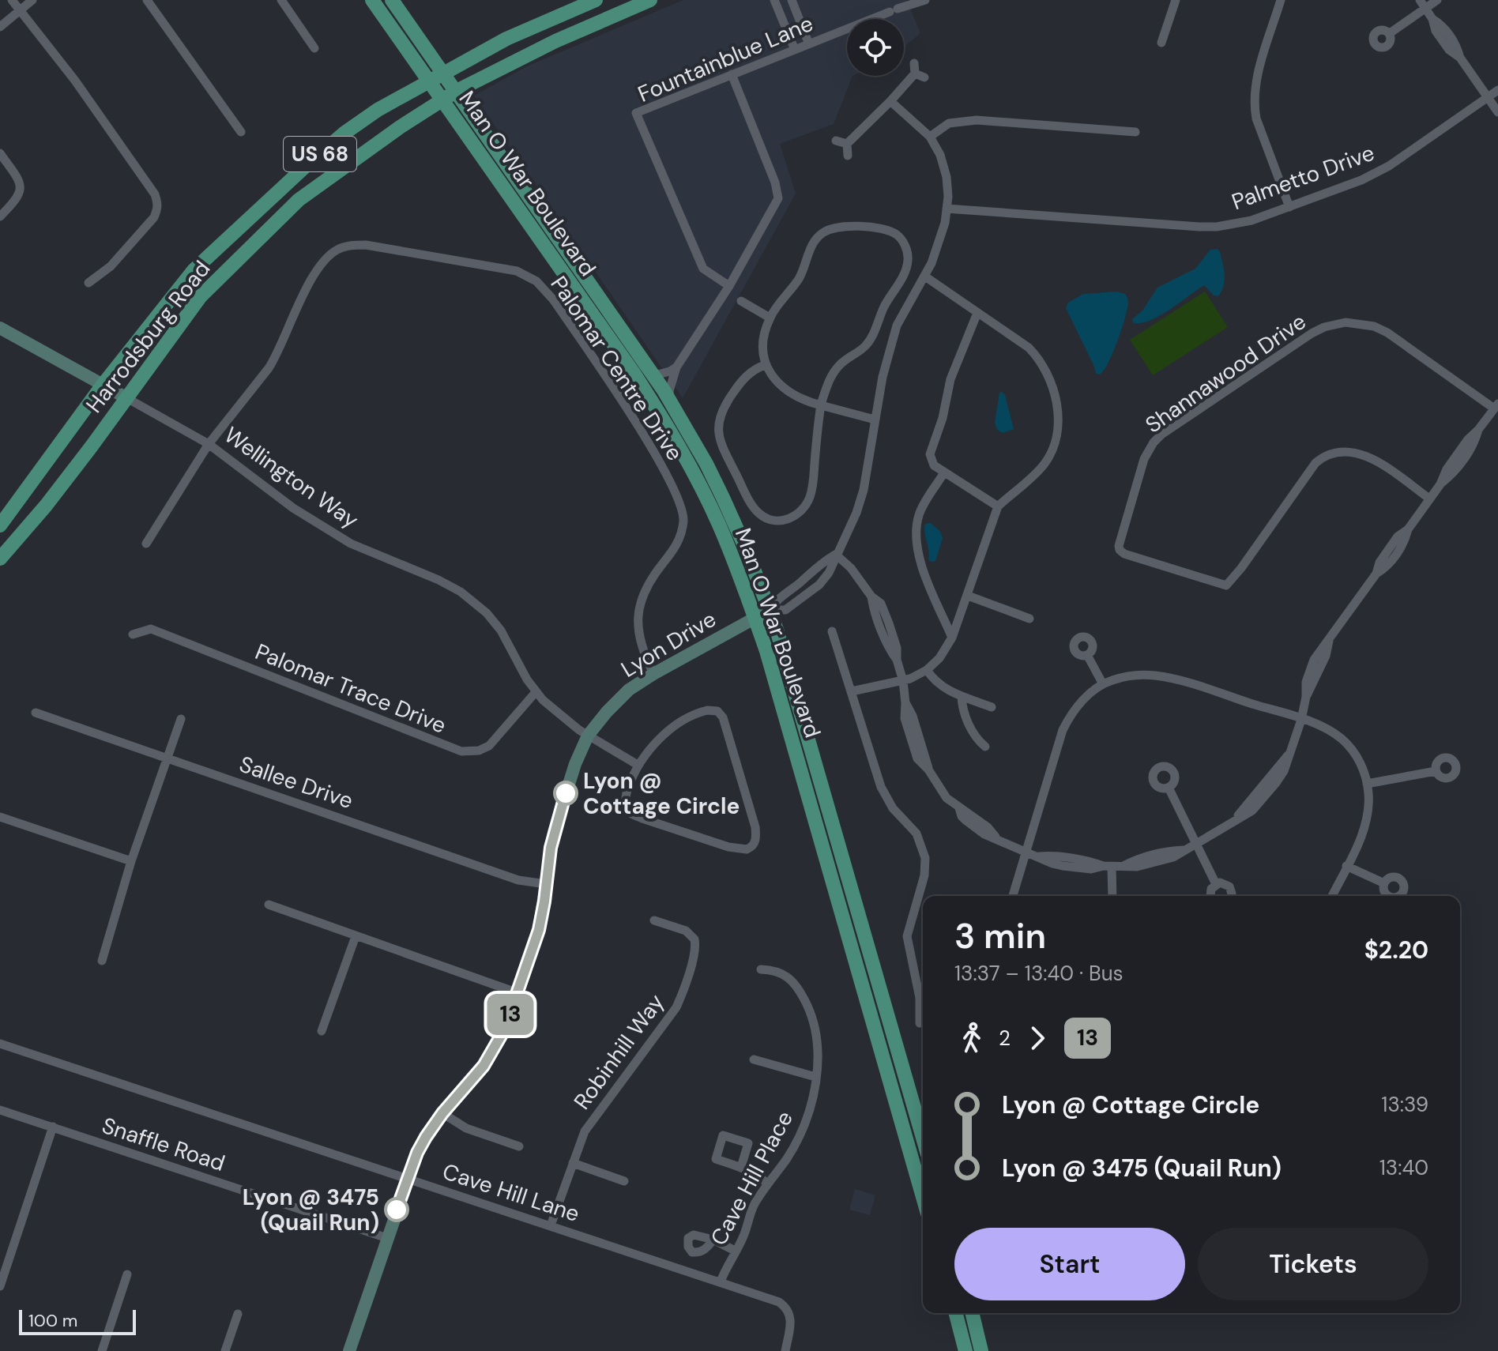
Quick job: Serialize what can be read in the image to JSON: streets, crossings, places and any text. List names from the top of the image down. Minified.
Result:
{"streets":{"main road":["US 68","Man O War Boulevard","Harrodsburg Road"],"street":["Fountainblue Lane","Palmetto Drive","Palomar Centre Drive","Shannawood Drive","Wellington Way","Lyon Drive","Palomar Trace Drive","Sallee Drive","Robinhill Way","Snaffle Road","Cave Hill Place","Cave Hill Lane"]},"crossings":[["Palmetto Drive","Lyon Drive"],["Man O War Boulevard","Harrodsburg Road"],["Man O War Boulevard","Lyon Drive"],["Harrodsburg Road","Wellington Way"],["Palomar Centre Drive","Wellington Way"],["Palomar Centre Drive","Lyon Drive"],["Wellington Way","Lyon Drive"],["Wellington Way","Palomar Trace Drive"],["Lyon Drive","Sallee Drive"],["Lyon Drive","Snaffle Road"],["Lyon Drive","Cave Hill Lane"],["Robinhill Way","Cave Hill Lane"],["Cave Hill Place","Cave Hill Lane"]],"places":["Lyon @ Cottage Circle","Lyon @ 3475 (Quail Run)"],"lines":["bus line 13"],"scale_bar":"100 m","page":{"on_map":"13","heading":["3 min","13:37 – 13:40 · Bus","$2.20"],"legs":["2","13"],"list":[{"name":"Lyon @ Cottage Circle","value":"13:39"},{"name":"Lyon @ 3475 (Quail Run)","value":"13:40"}],"buttons":["Start","Tickets"],"scale":"100 m"}}
